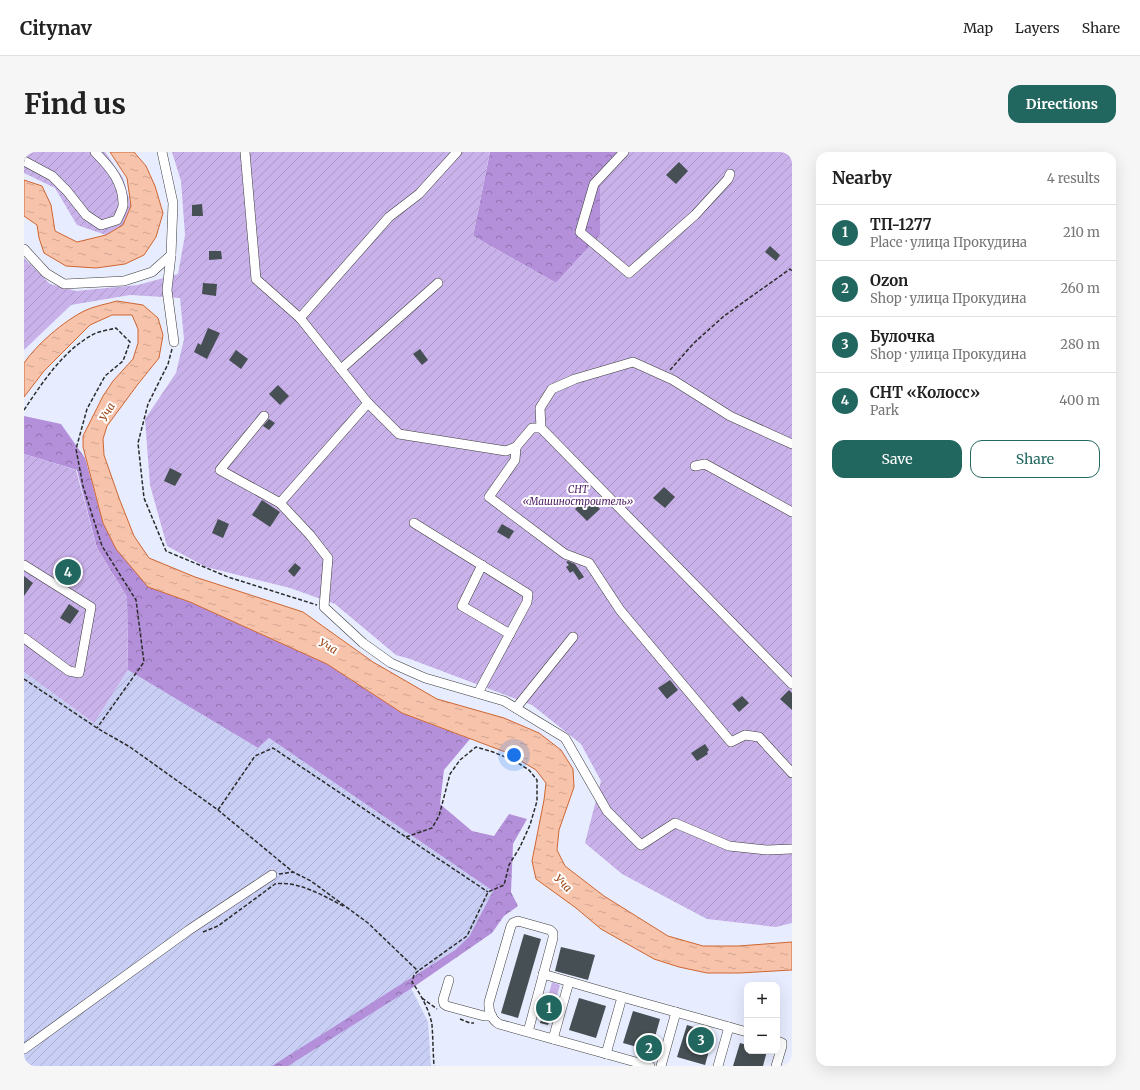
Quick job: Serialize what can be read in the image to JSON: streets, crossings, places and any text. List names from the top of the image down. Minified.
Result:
{"water":["Уча"],"parks":["СНТ «Машиностроитель»"],"page":{"header":"Citynav","nav":["Map","Layers","Share"],"buttons":["Directions",["Save","Share"]],"title":"Find us","heading":["Nearby","4 results"],"list":[{"mark":"1","name":"ТП-1277","note":"Place · улица Прокудина","value":"210 m"},{"mark":"2","name":"Ozon","note":"Shop · улица Прокудина","value":"260 m"},{"mark":"3","name":"Булочка","note":"Shop · улица Прокудина","value":"280 m"},{"mark":"4","name":"СНТ «Колосс»","note":"Park","value":"400 m"}],"pins":["4","1","3","2"],"map_buttons":["+","−"]}}
